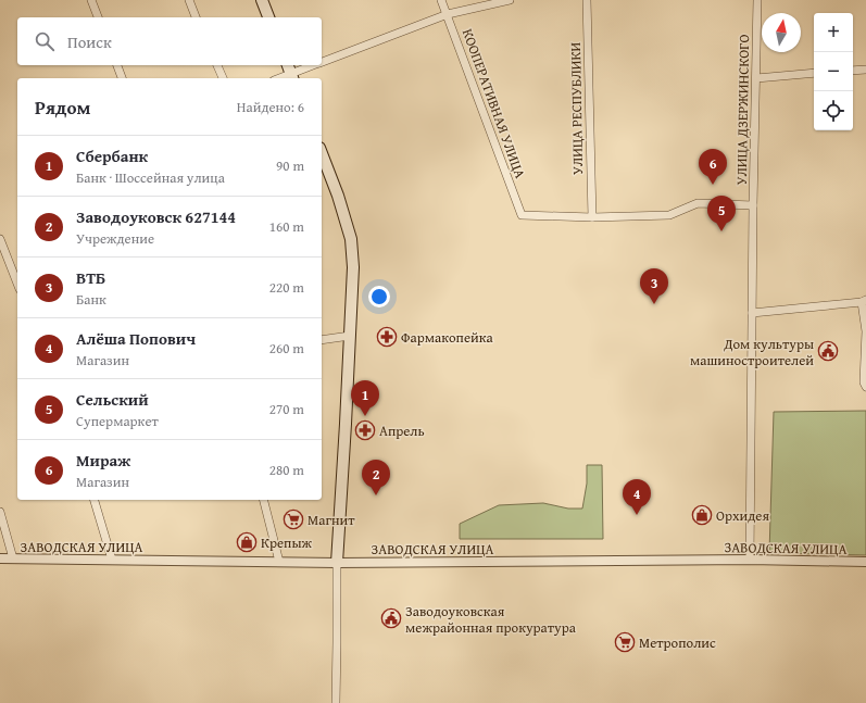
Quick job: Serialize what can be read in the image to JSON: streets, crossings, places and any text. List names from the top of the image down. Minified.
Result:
{"streets":{"street":["КООПЕРАТИВНАЯ УЛИЦА","УЛИЦА РЕСПУБЛИКИ","УЛИЦА ДЗЕРЖИНСКОГО","ЗАВОДСКАЯ УЛИЦА"]},"crossings":[["КООПЕРАТИВНАЯ УЛИЦА","УЛИЦА РЕСПУБЛИКИ"],["УЛИЦА ДЗЕРЖИНСКОГО","ЗАВОДСКАЯ УЛИЦА"]],"places":{"pharmacy":["Фармакопейка","Апрель"],"public building":["Дом культуры машиностроителей","Заводоуковская межрайонная прокуратура"],"shop":["Орхидея","Крепыж"],"supermarket":["Магнит","Метрополис"]},"north":"top","page":{"map_buttons":["+","−"],"search":"Поиск","heading":["Рядом","Найдено: 6"],"list":[{"mark":"1","name":"Сбербанк","note":"Банк · Шоссейная улица","value":"90 m"},{"mark":"2","name":"Заводоуковск 627144","note":"Учреждение","value":"160 m"},{"mark":"3","name":"ВТБ","note":"Банк","value":"220 m"},{"mark":"4","name":"Алёша Попович","note":"Магазин","value":"260 m"},{"mark":"5","name":"Сельский","note":"Супермаркет","value":"270 m"},{"mark":"6","name":"Мираж","note":"Магазин","value":"280 m"}],"pins":["6","5","3","1","2","4"]}}
